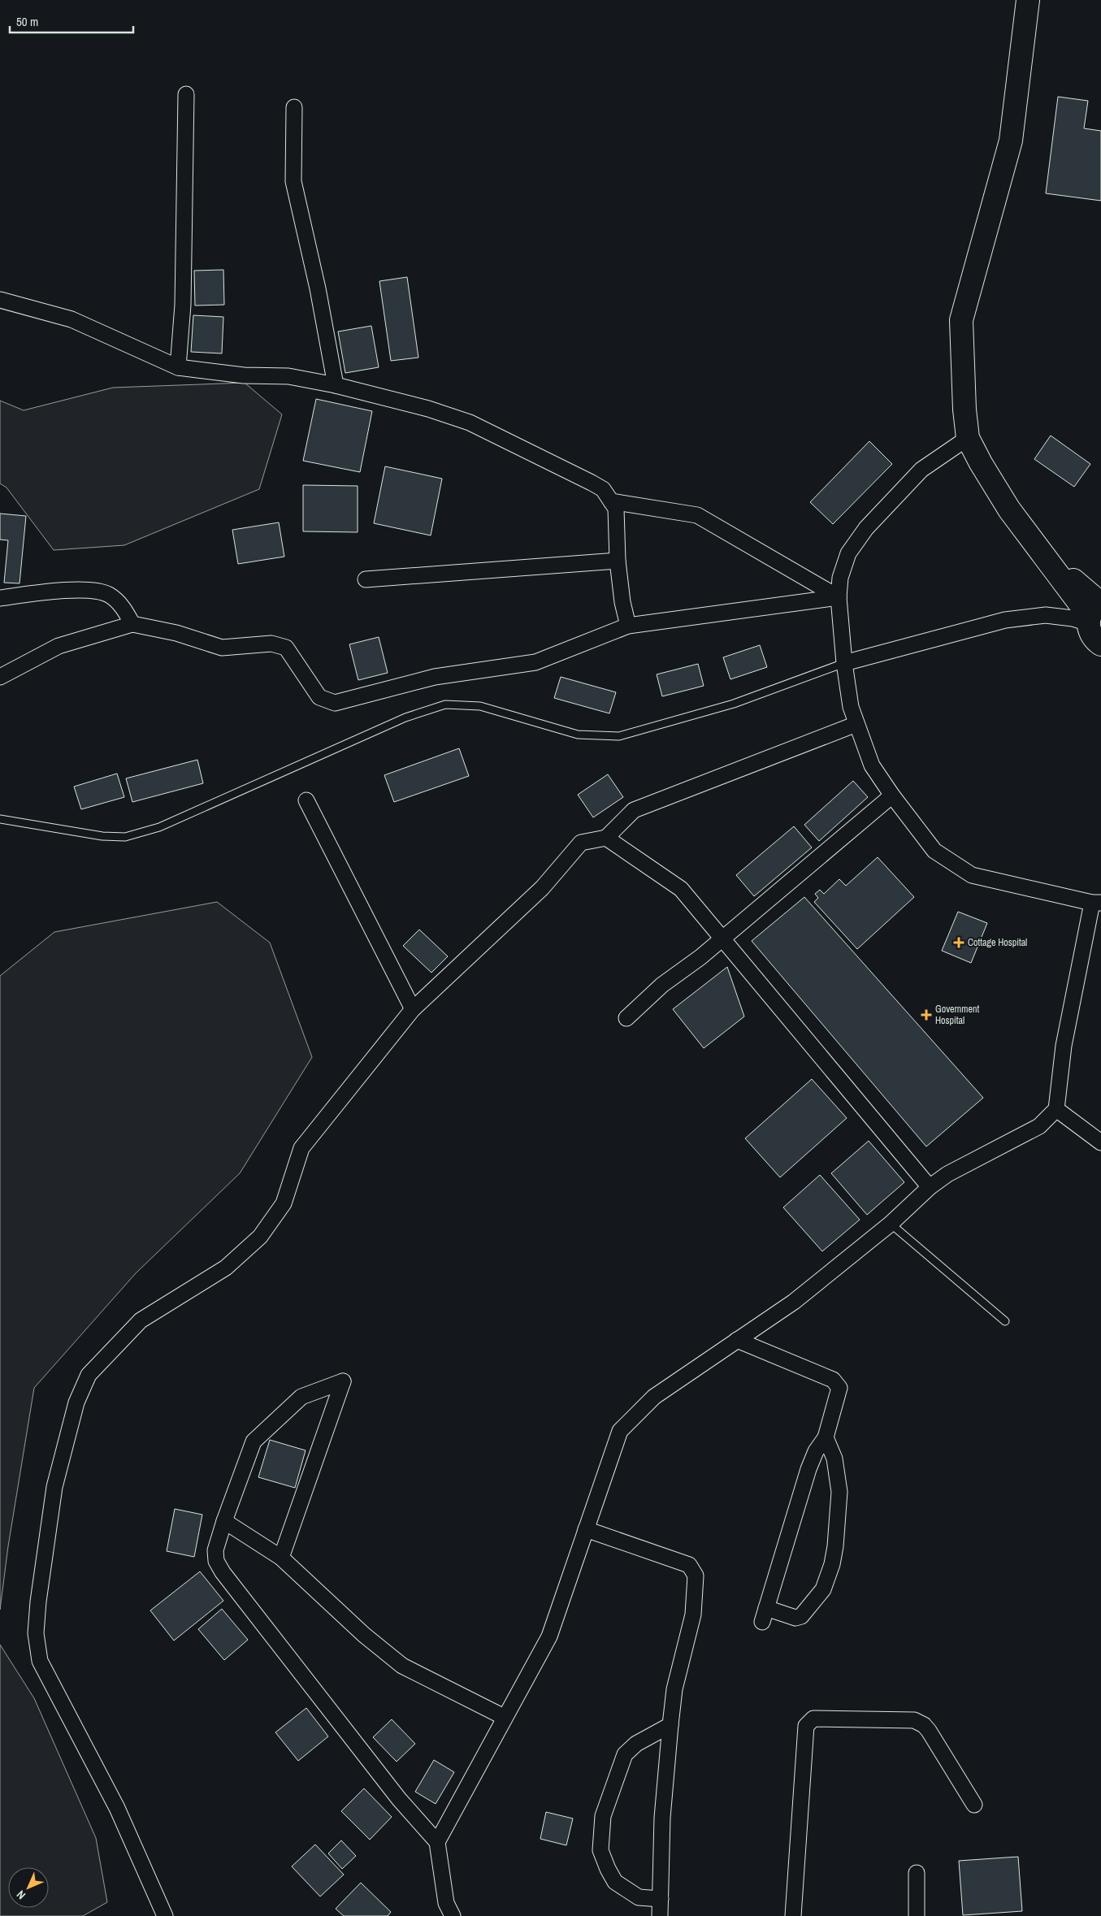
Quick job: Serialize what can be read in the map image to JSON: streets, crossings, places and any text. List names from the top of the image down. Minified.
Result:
{"places":{"health":["Cottage Hospital","Government Hospital"]},"scale_bar":"50 m","north":"bottom left"}
